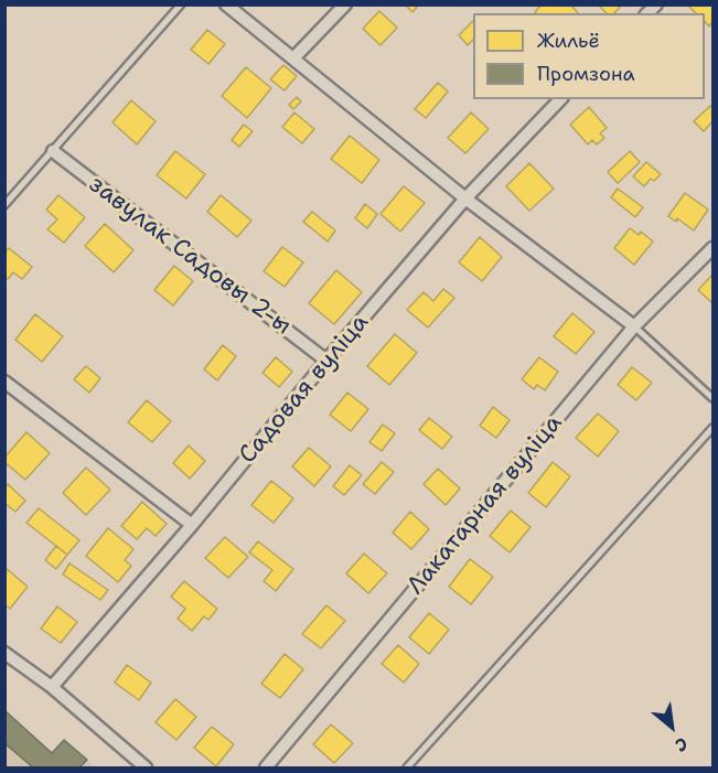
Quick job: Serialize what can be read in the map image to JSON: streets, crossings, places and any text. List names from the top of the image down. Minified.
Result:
{"streets":{"street":["завулак Садовы 2-ы","Садовая вуліца","Лакатарная вуліца"]},"crossings":[["завулак Садовы 2-ы","Садовая вуліца"]],"legend":["Жильё","Промзона"],"north":"bottom right"}
